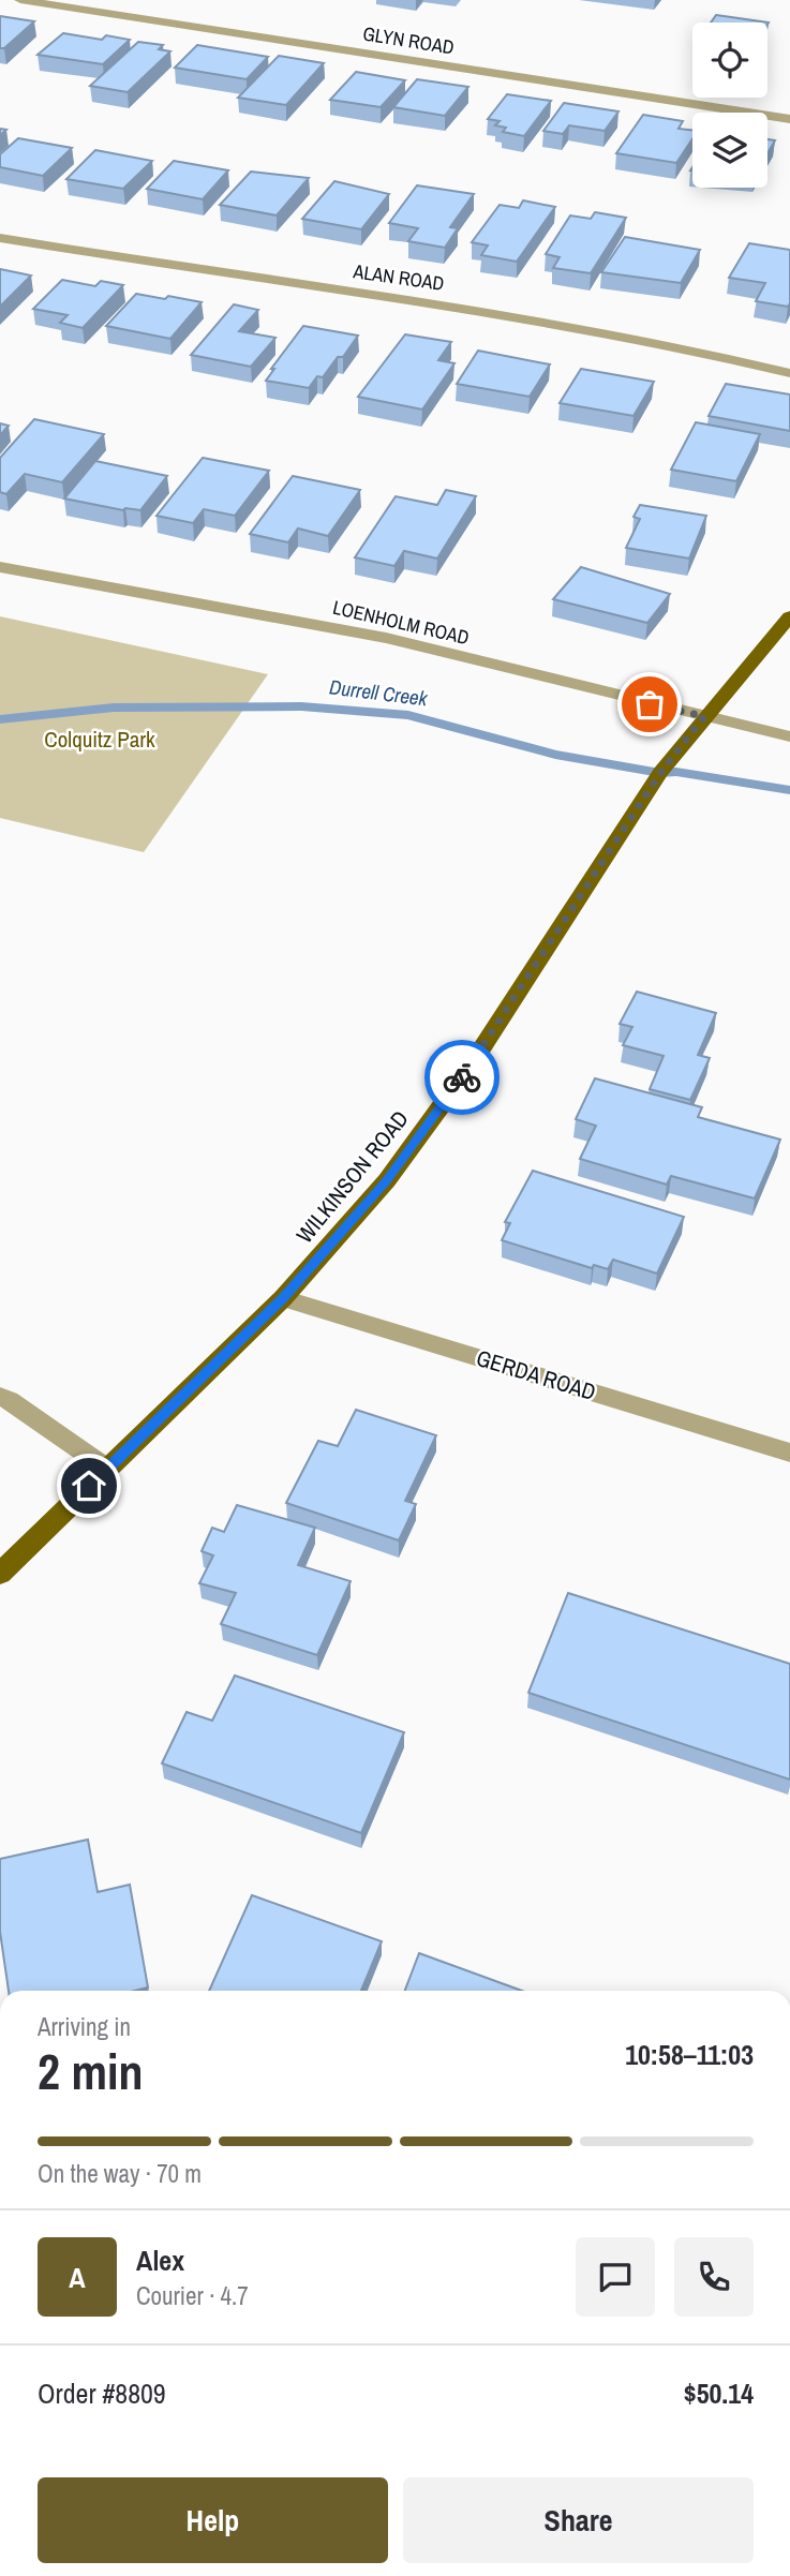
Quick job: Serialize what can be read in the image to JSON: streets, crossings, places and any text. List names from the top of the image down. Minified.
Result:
{"streets":{"main road":["WILKINSON ROAD"],"street":["GLYN ROAD","ALAN ROAD","LOENHOLM ROAD","GERDA ROAD"]},"crossings":[["LOENHOLM ROAD","WILKINSON ROAD"],["WILKINSON ROAD","GERDA ROAD"]],"water":["Durrell Creek"],"parks":["Colquitz Park"],"page":{"heading":["2 min","Arriving in","10:58–11:03"],"panel":["Alex","Courier · 4.7","Order #8809","$50.14"],"bar":"On the way · 70 m","round":"A","buttons":["Help","Share"]}}
